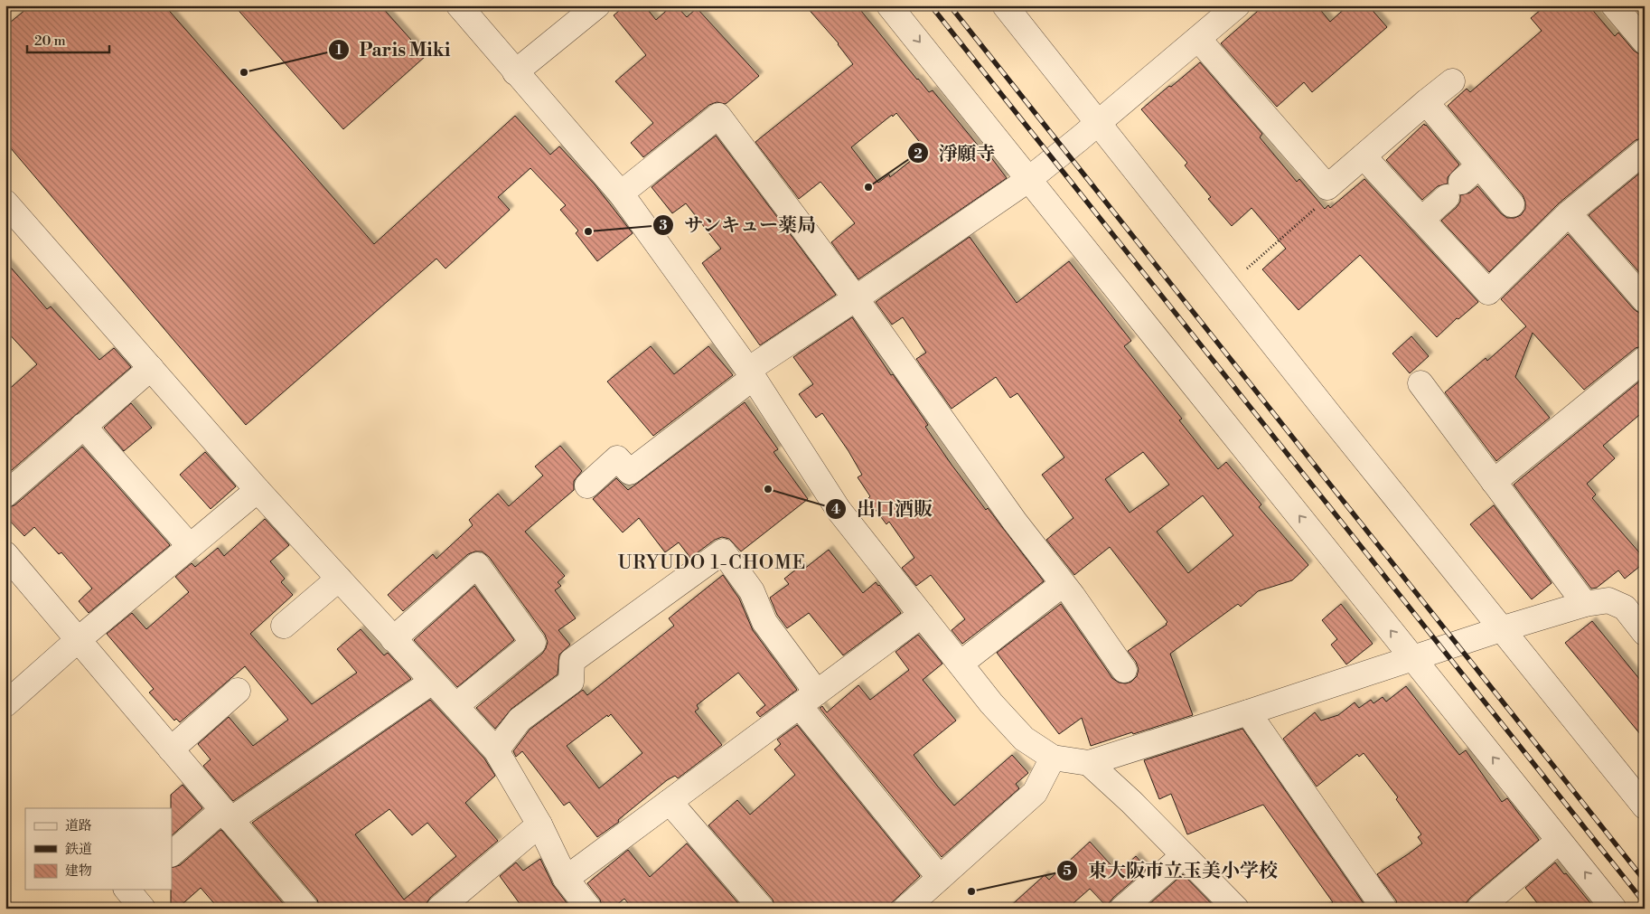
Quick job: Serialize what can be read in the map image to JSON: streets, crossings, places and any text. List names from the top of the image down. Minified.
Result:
{"districts":["URYUDO 1-CHOME"],"places":["Paris Miki","淨願寺","サンキュー薬局","出口酒販","東大阪市立玉美小学校"],"legend":["道路","鉄道","建物"],"scale_bar":"20 m"}
